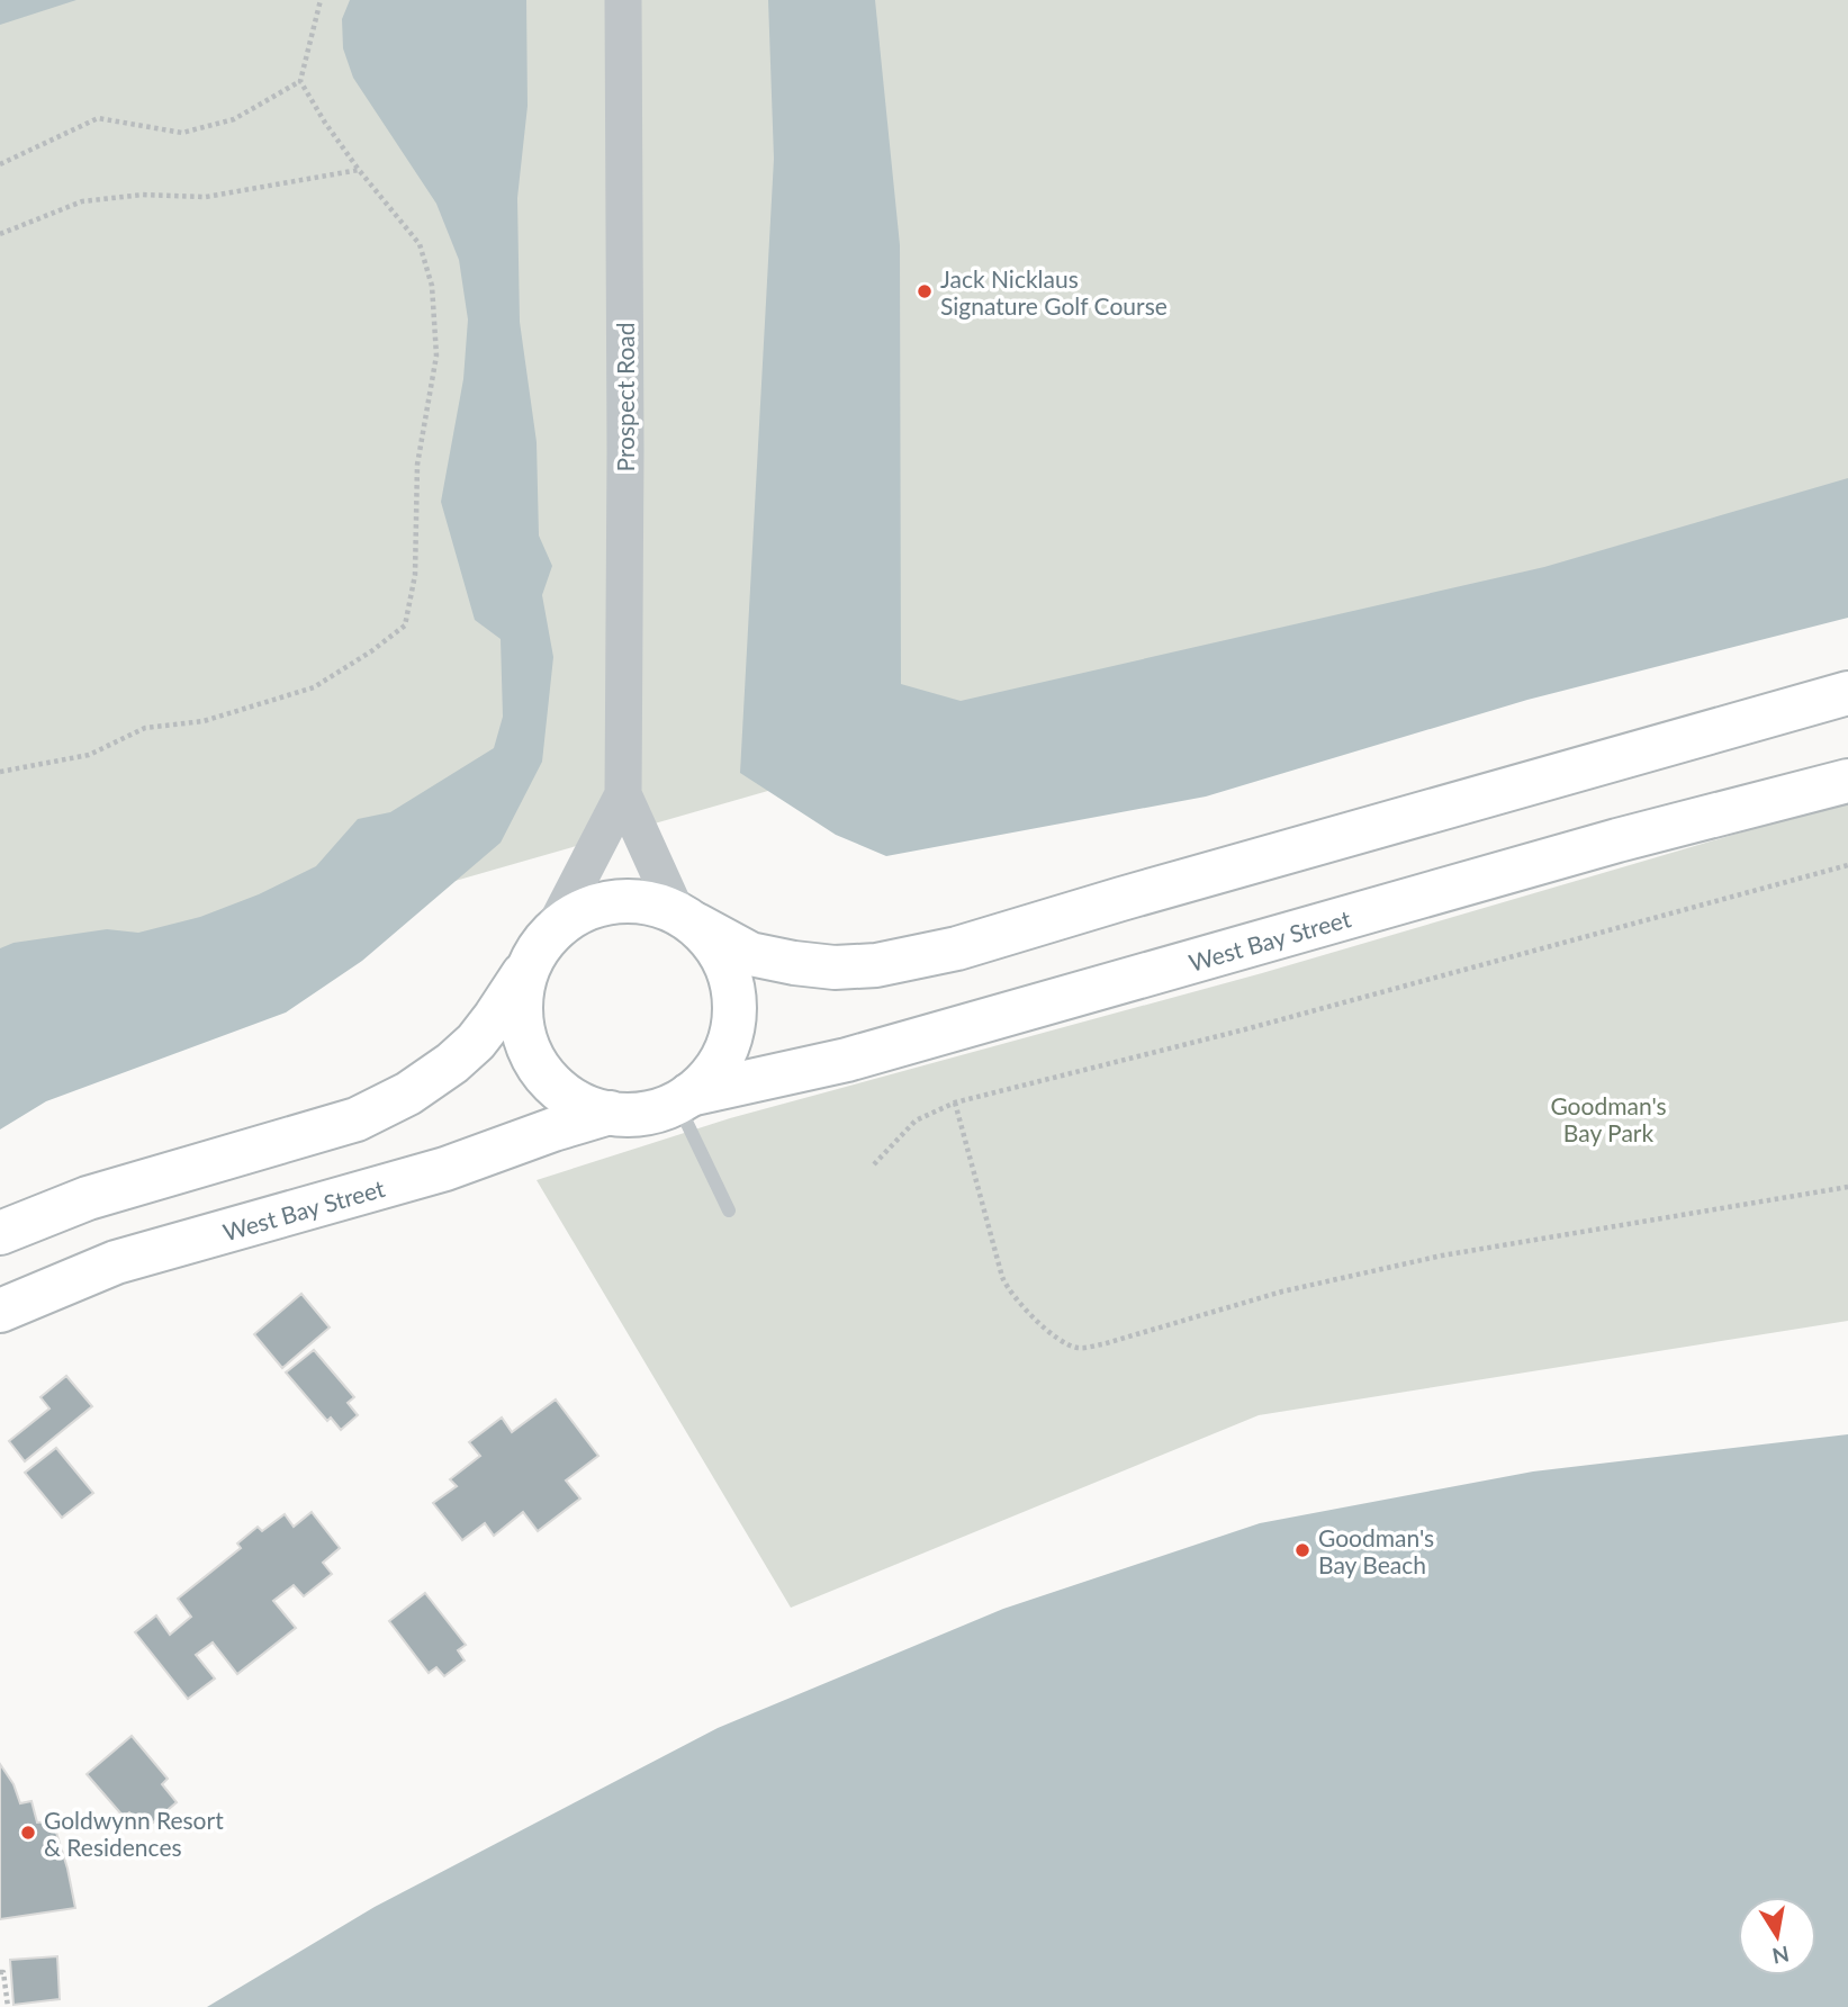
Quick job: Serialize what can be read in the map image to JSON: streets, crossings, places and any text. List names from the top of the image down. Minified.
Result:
{"streets":{"main road":["West Bay Street"],"street":["Prospect Road"]},"crossings":[["Prospect Road","West Bay Street"]],"parks":["Goodman's Bay Park"],"places":["Jack Nicklaus Signature Golf Course","Goodman's Bay Beach","Goldwynn Resort & Residences"],"north":"bottom"}
